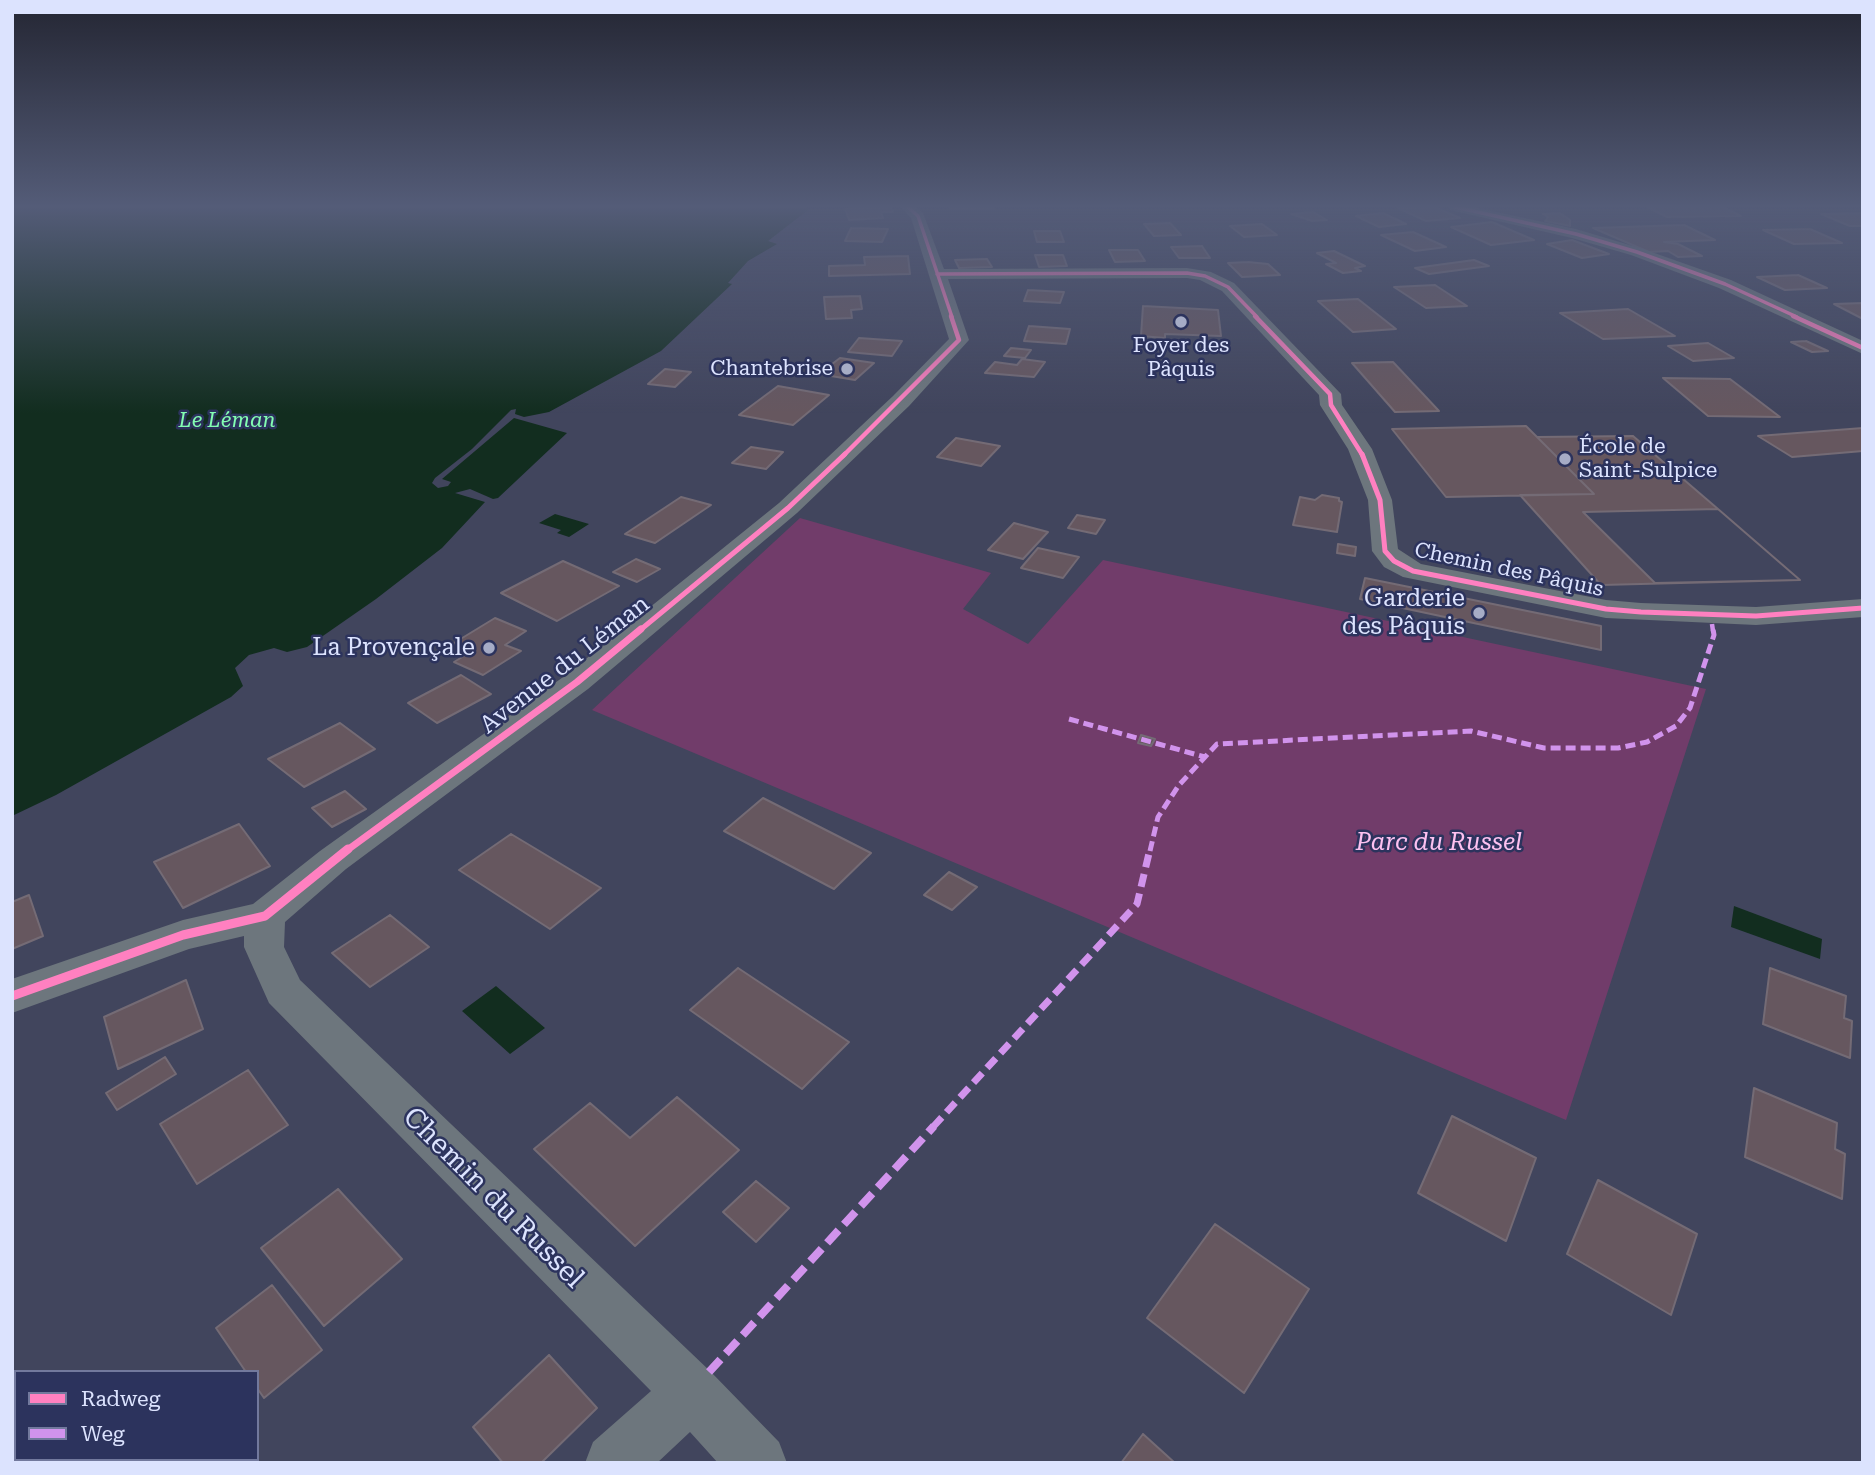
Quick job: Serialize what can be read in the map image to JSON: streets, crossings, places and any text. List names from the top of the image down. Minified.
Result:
{"streets":{"street":["Chemin des Pâquis","Avenue du Léman","Chemin du Russel"]},"crossings":[["Avenue du Léman","Chemin du Russel"]],"water":["Le Léman"],"parks":["Parc du Russel"],"places":["Foyer des Pâquis","Chantebrise","École de Saint-Sulpice","Garderie des Pâquis","La Provençale"],"legend":["Radweg","Weg"]}
